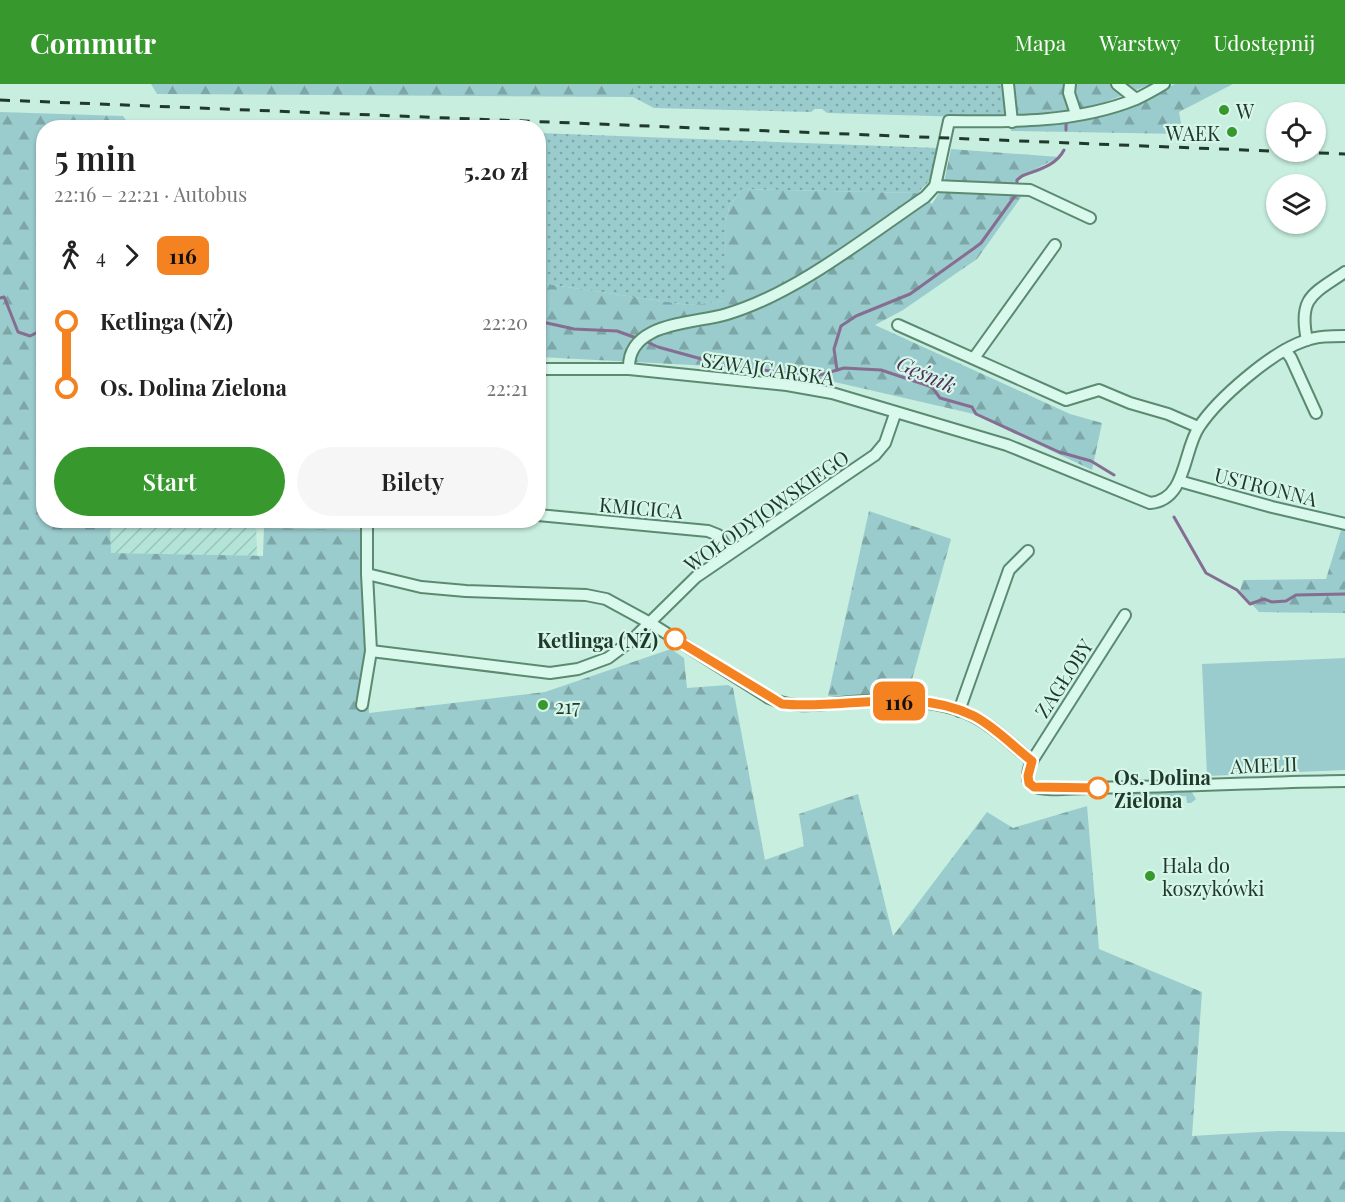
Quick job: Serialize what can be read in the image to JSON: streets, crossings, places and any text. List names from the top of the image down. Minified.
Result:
{"streets":{"street":["SZWAJCARSKA","USTRONNA","KMICICA","WOŁODYJOWSKIEGO","ZAGŁOBY","AMELII"]},"crossings":[["SZWAJCARSKA","USTRONNA"],["SZWAJCARSKA","WOŁODYJOWSKIEGO"],["KMICICA","WOŁODYJOWSKIEGO"],["ZAGŁOBY","AMELII"]],"water":["Gęśnik"],"places":["W","WAEK","Ketlinga (NŻ)","217","Os. Dolina Zielona","Hala do koszykówki"],"lines":["bus line 116"],"page":{"header":"Commutr","nav":["Mapa","Warstwy","Udostępnij"],"on_map":"116","heading":["5 min","22:16 – 22:21 · Autobus","5.20 zł"],"legs":["4","116"],"list":[{"name":"Ketlinga (NŻ)","value":"22:20"},{"name":"Os. Dolina Zielona","value":"22:21"}],"buttons":["Start","Bilety"]}}
